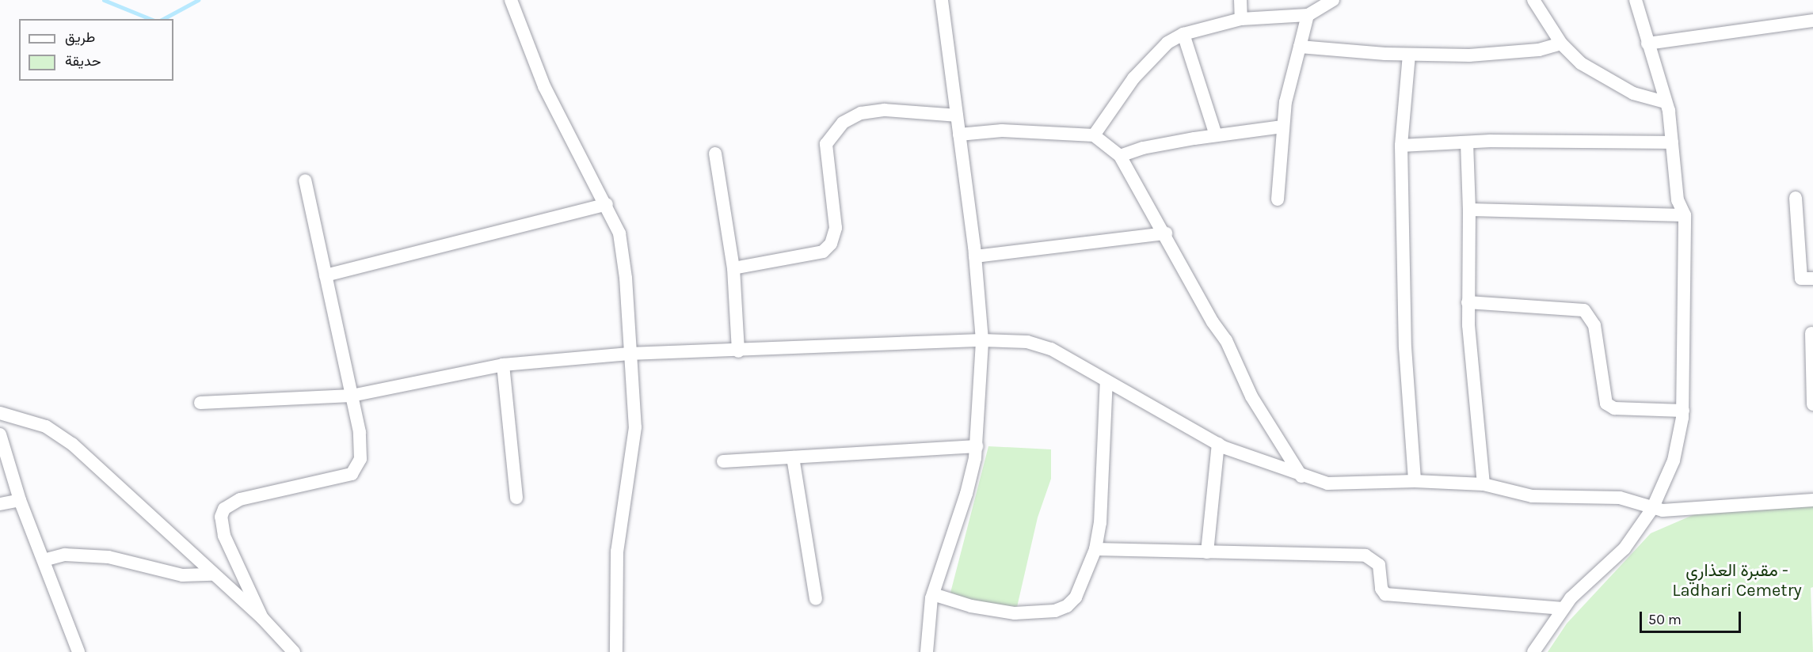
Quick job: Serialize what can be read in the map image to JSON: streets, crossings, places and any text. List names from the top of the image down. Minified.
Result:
{"parks":["مقبرة العذاري - Ladhari Cemetry"],"legend":["طريق","حديقة"],"scale_bar":"50 m"}
